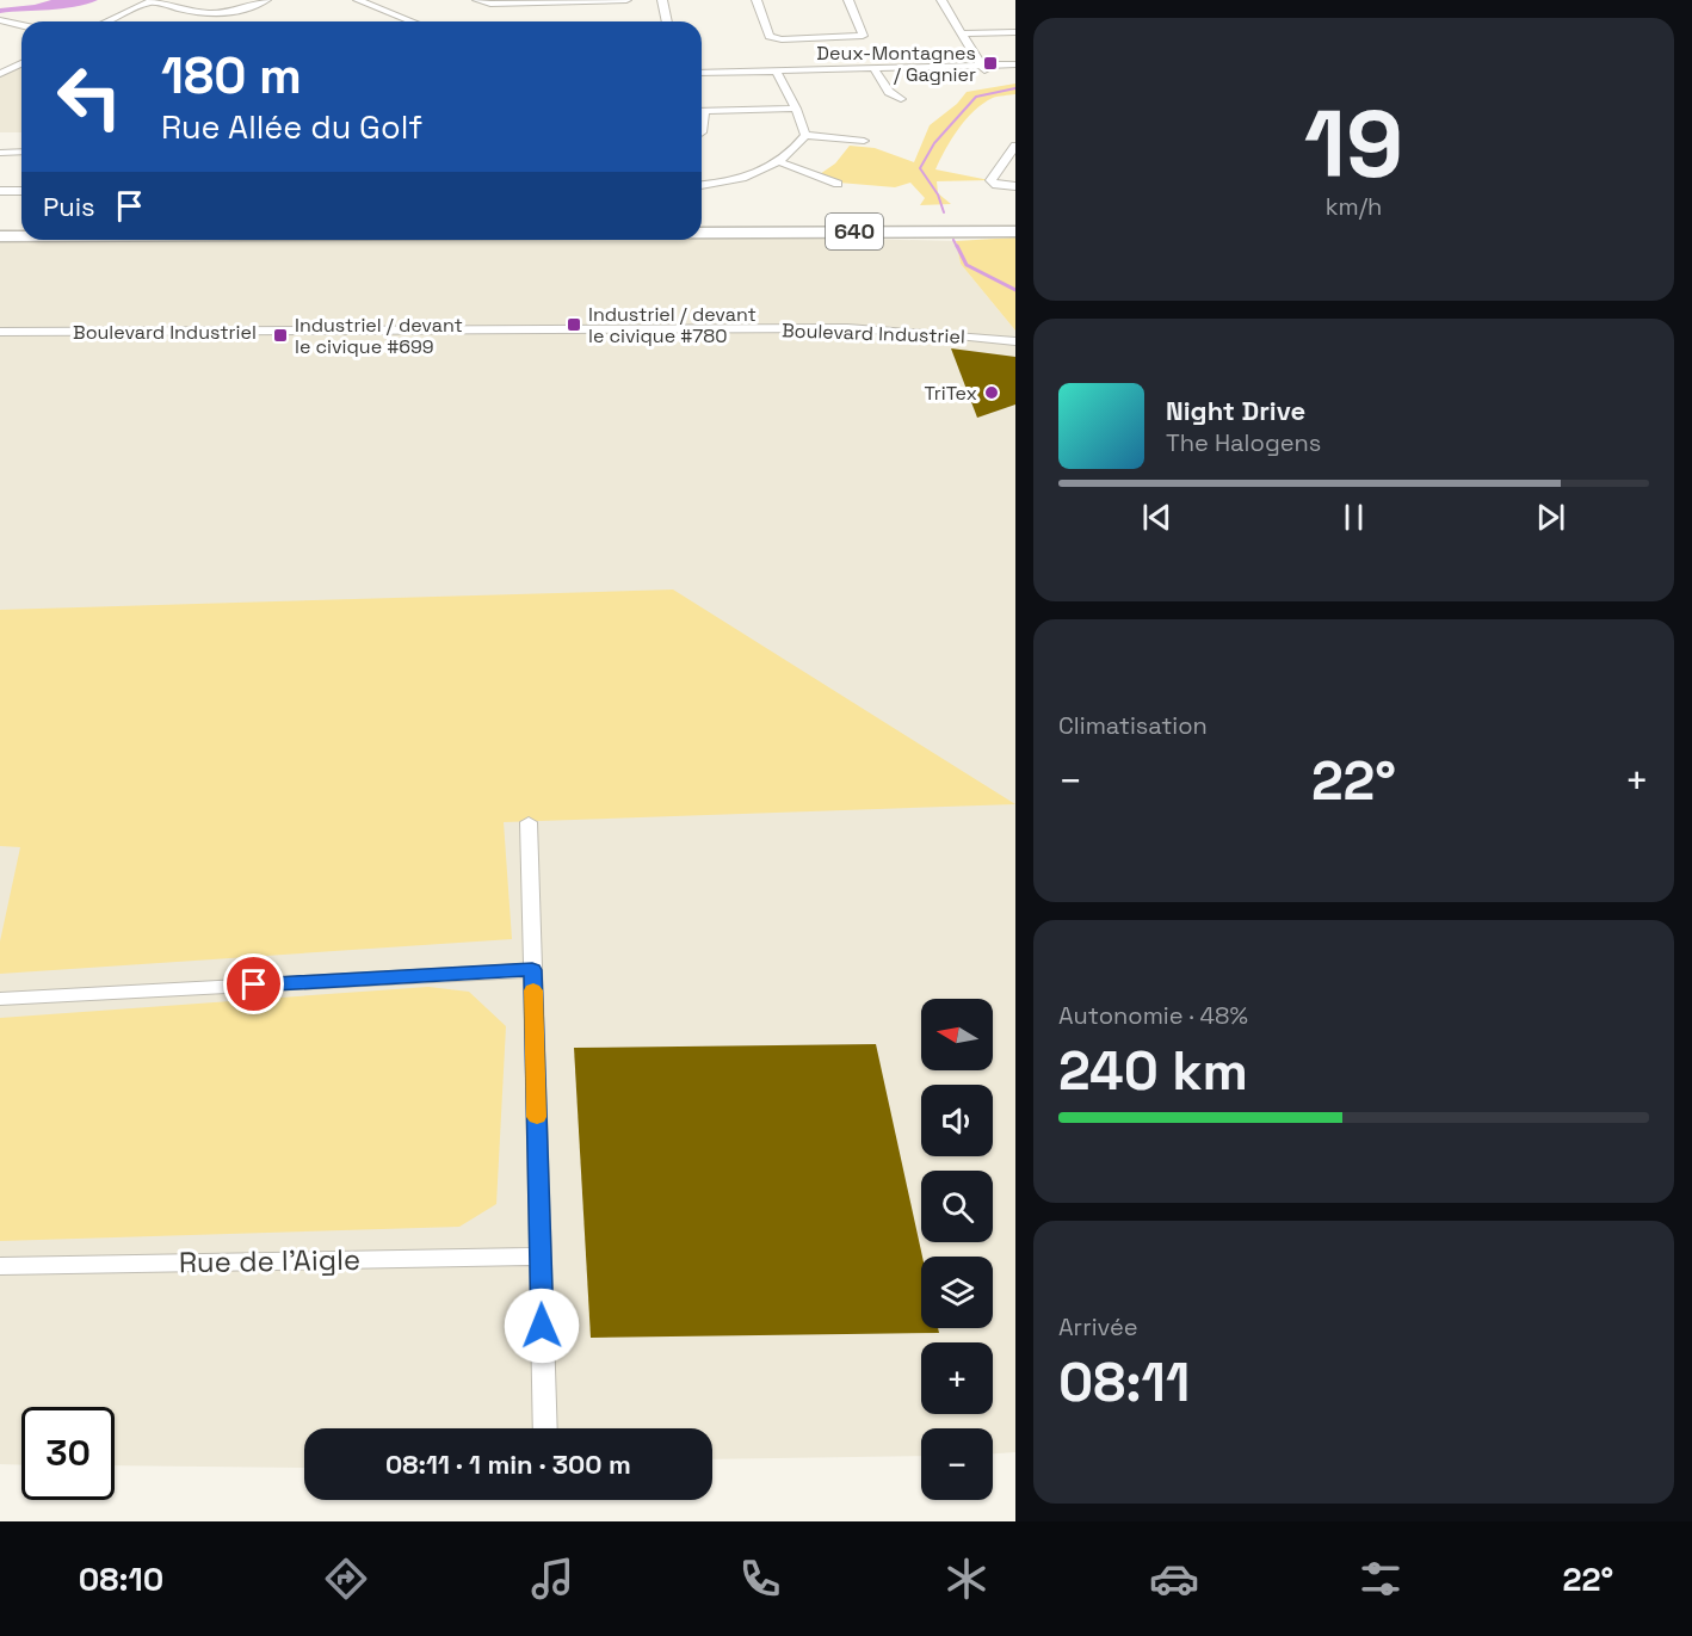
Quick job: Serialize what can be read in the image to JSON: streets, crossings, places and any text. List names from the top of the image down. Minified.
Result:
{"streets":{"highway":["640"],"street":["Boulevard Industriel","Rue de l'Aigle"]},"places":{"transit":["Deux-Montagnes / Gagnier","Industriel / devant le civique #780","Industriel / devant le civique #699"],"other":["TriTex"]},"north":"left","page":{"tile":[["19","km/h"],"Climatisation",["Autonomie · 48%","240 km"],["Arrivée","08:11"]],"turn":["180 m","Rue Allée du Golf"],"then":"Puis","song":["Night Drive","The Halogens"],"heat":["−","22°","+"],"map_buttons":["+","−"],"limit":"30","trip":"08:11 · 1 min · 300 m","tabs":["08:10","22°"]}}
